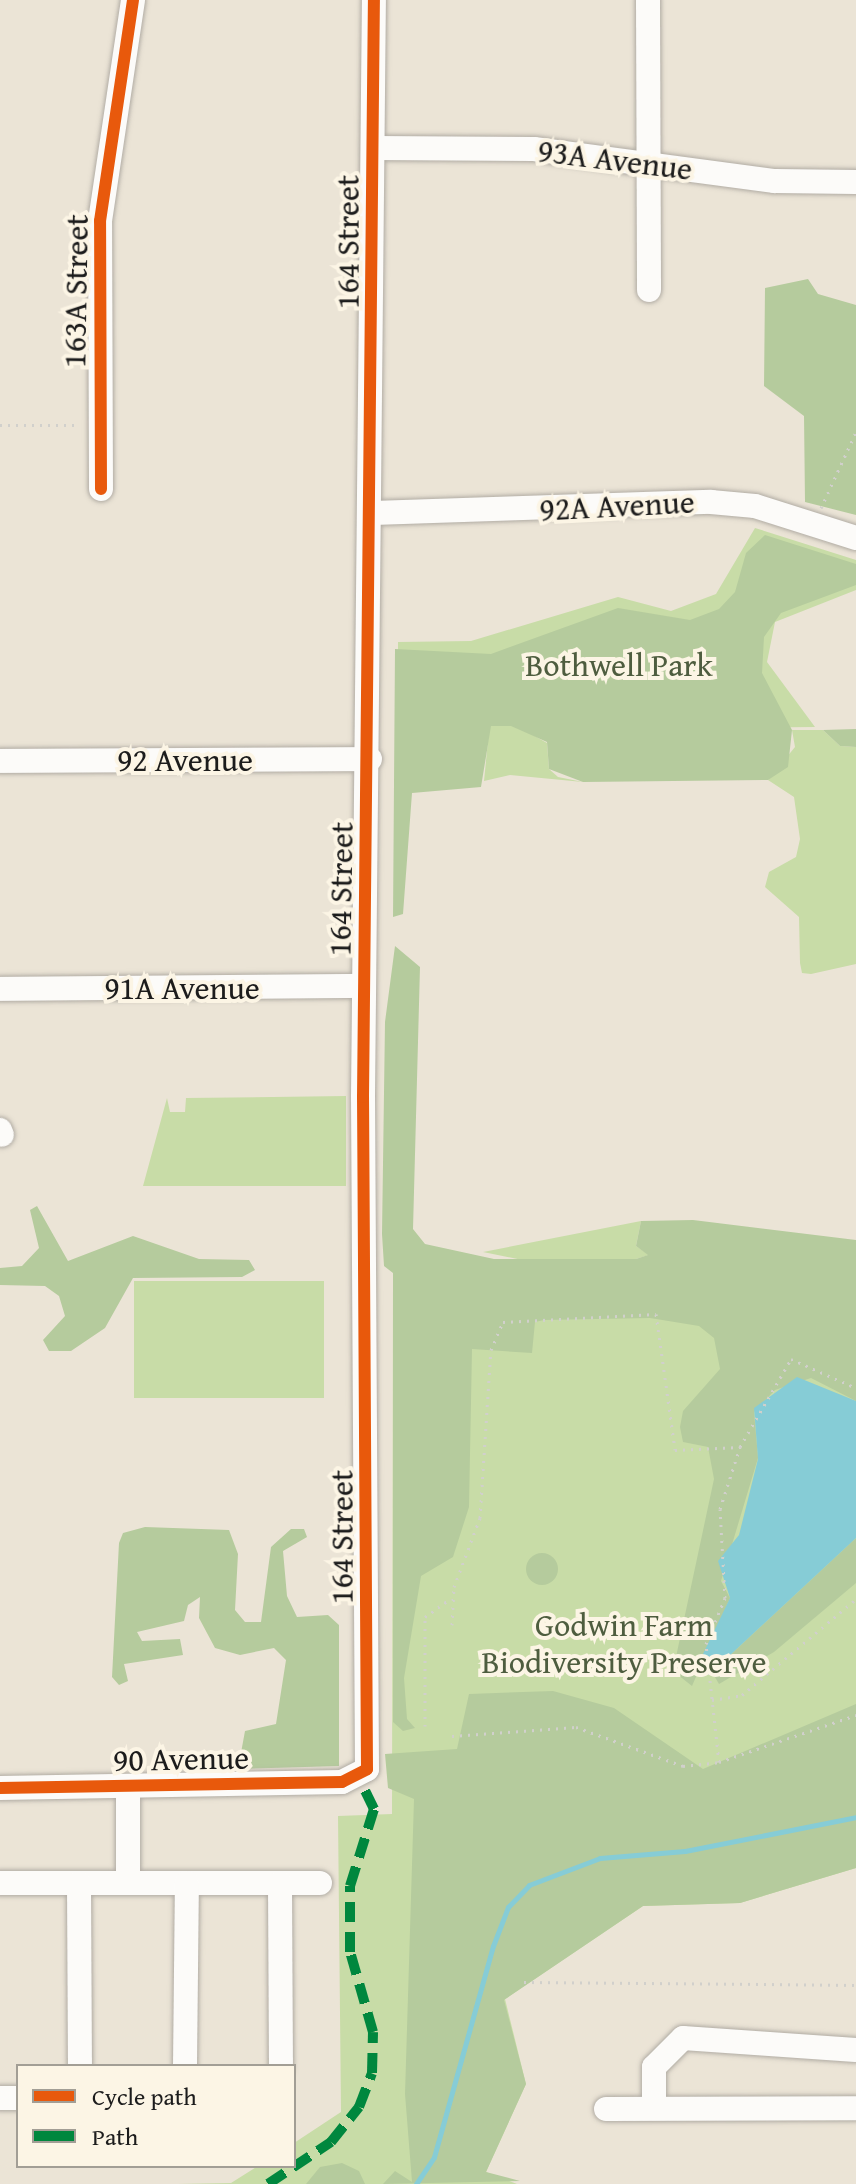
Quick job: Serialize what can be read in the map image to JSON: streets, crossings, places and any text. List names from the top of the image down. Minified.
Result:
{"streets":{"street":["93A Avenue","164 Street","163A Street","92A Avenue","92 Avenue","91A Avenue","90 Avenue"]},"crossings":[["93A Avenue","164 Street"],["164 Street","92A Avenue"],["164 Street","92 Avenue"],["164 Street","91A Avenue"],["164 Street","90 Avenue"]],"parks":["Bothwell Park","Godwin Farm Biodiversity Preserve"],"legend":["Cycle path","Path"]}
